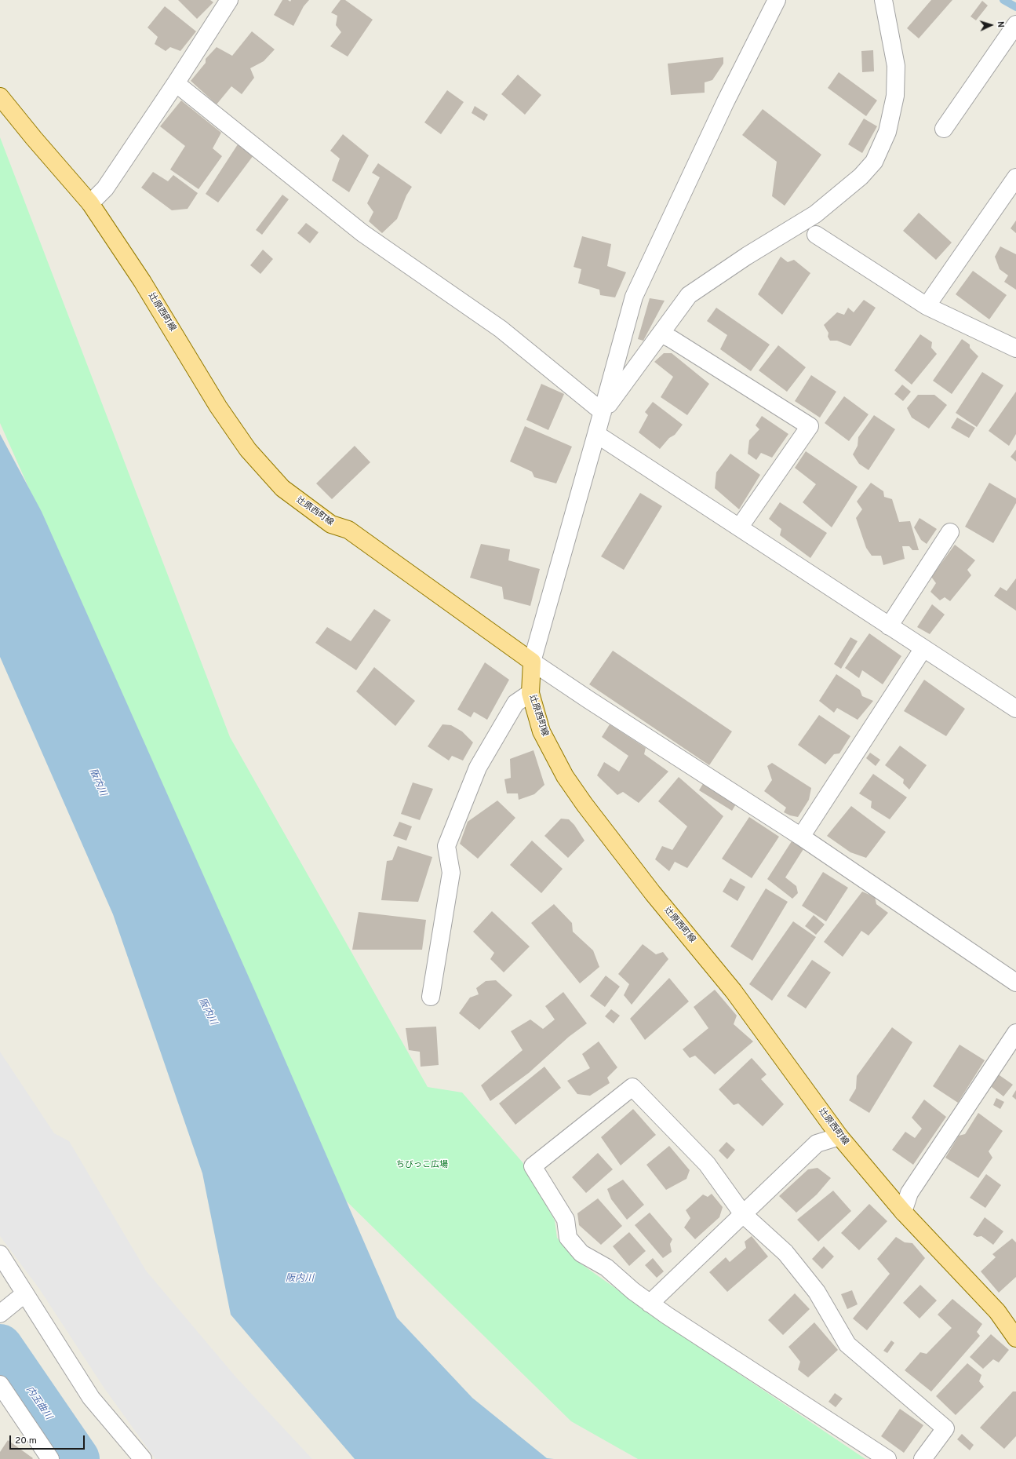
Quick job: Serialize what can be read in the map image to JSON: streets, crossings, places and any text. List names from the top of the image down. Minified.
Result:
{"streets":{"main road":["辻原西町線"]},"water":["阪内川","内玉曲川"],"parks":["ちびっこ広場"],"scale_bar":"20 m","north":"right"}
